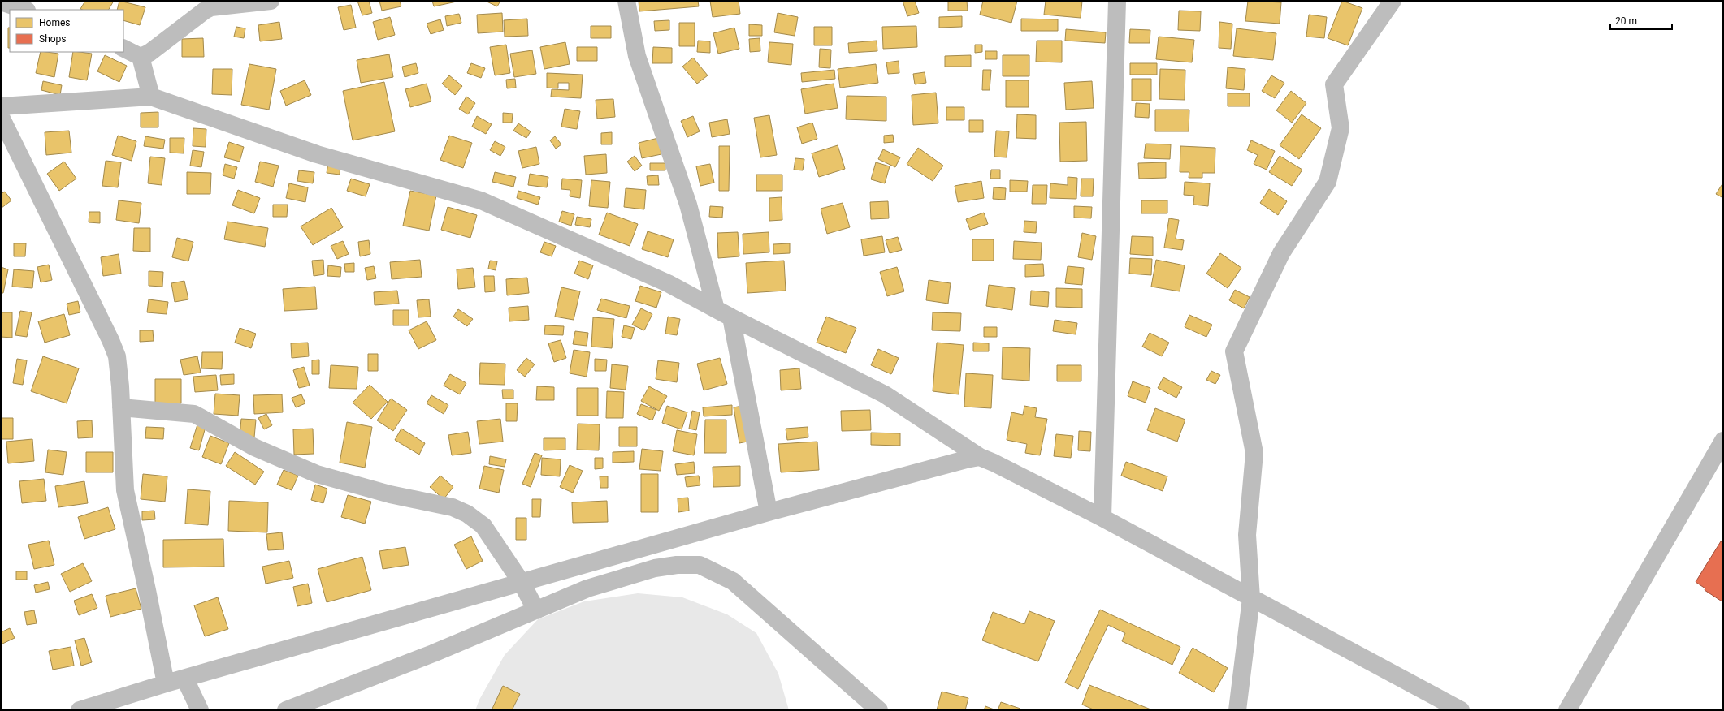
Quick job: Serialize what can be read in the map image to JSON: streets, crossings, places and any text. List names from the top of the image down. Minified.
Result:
{"legend":["Homes","Shops"],"scale_bar":"20 m"}
